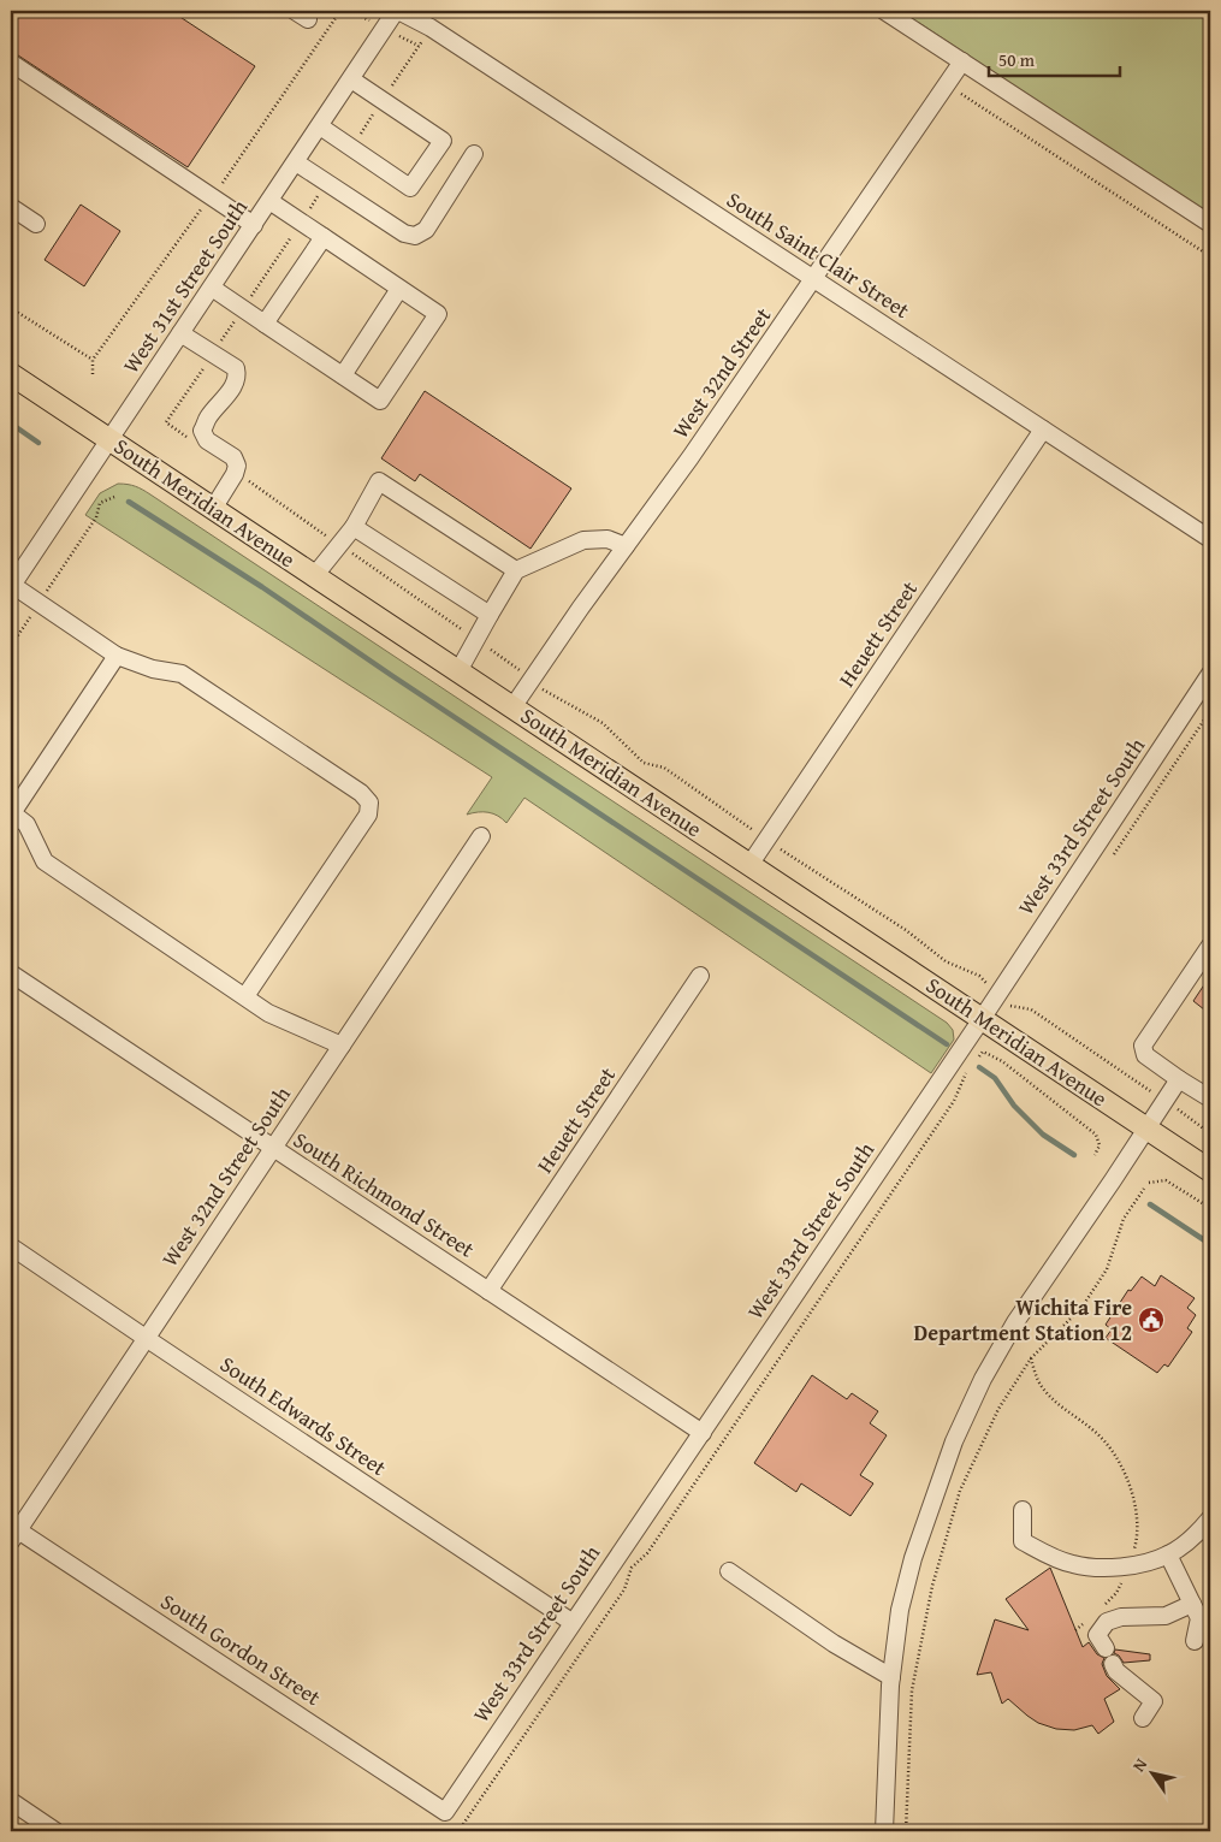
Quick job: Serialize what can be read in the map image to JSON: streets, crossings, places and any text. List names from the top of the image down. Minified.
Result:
{"streets":{"main road":["South Meridian Avenue"],"street":["South Saint Clair Street","West 31st Street South","West 32nd Street","Heuett Street","West 33rd Street South","West 32nd Street South","South Richmond Street","South Edwards Street","South Gordon Street"]},"crossings":[["South Saint Clair Street","West 31st Street South"],["South Saint Clair Street","West 32nd Street"],["South Saint Clair Street","Heuett Street"],["West 31st Street South","South Meridian Avenue"],["West 32nd Street","South Meridian Avenue"],["South Meridian Avenue","Heuett Street"],["South Meridian Avenue","West 33rd Street South"],["Heuett Street","South Richmond Street"],["West 33rd Street South","South Richmond Street"],["West 33rd Street South","South Edwards Street"],["West 33rd Street South","South Gordon Street"],["West 32nd Street South","South Richmond Street"],["West 32nd Street South","South Edwards Street"],["West 32nd Street South","South Gordon Street"]],"places":{"public building":["Wichita Fire Department Station 12"]},"scale_bar":"50 m","north":"top left"}
